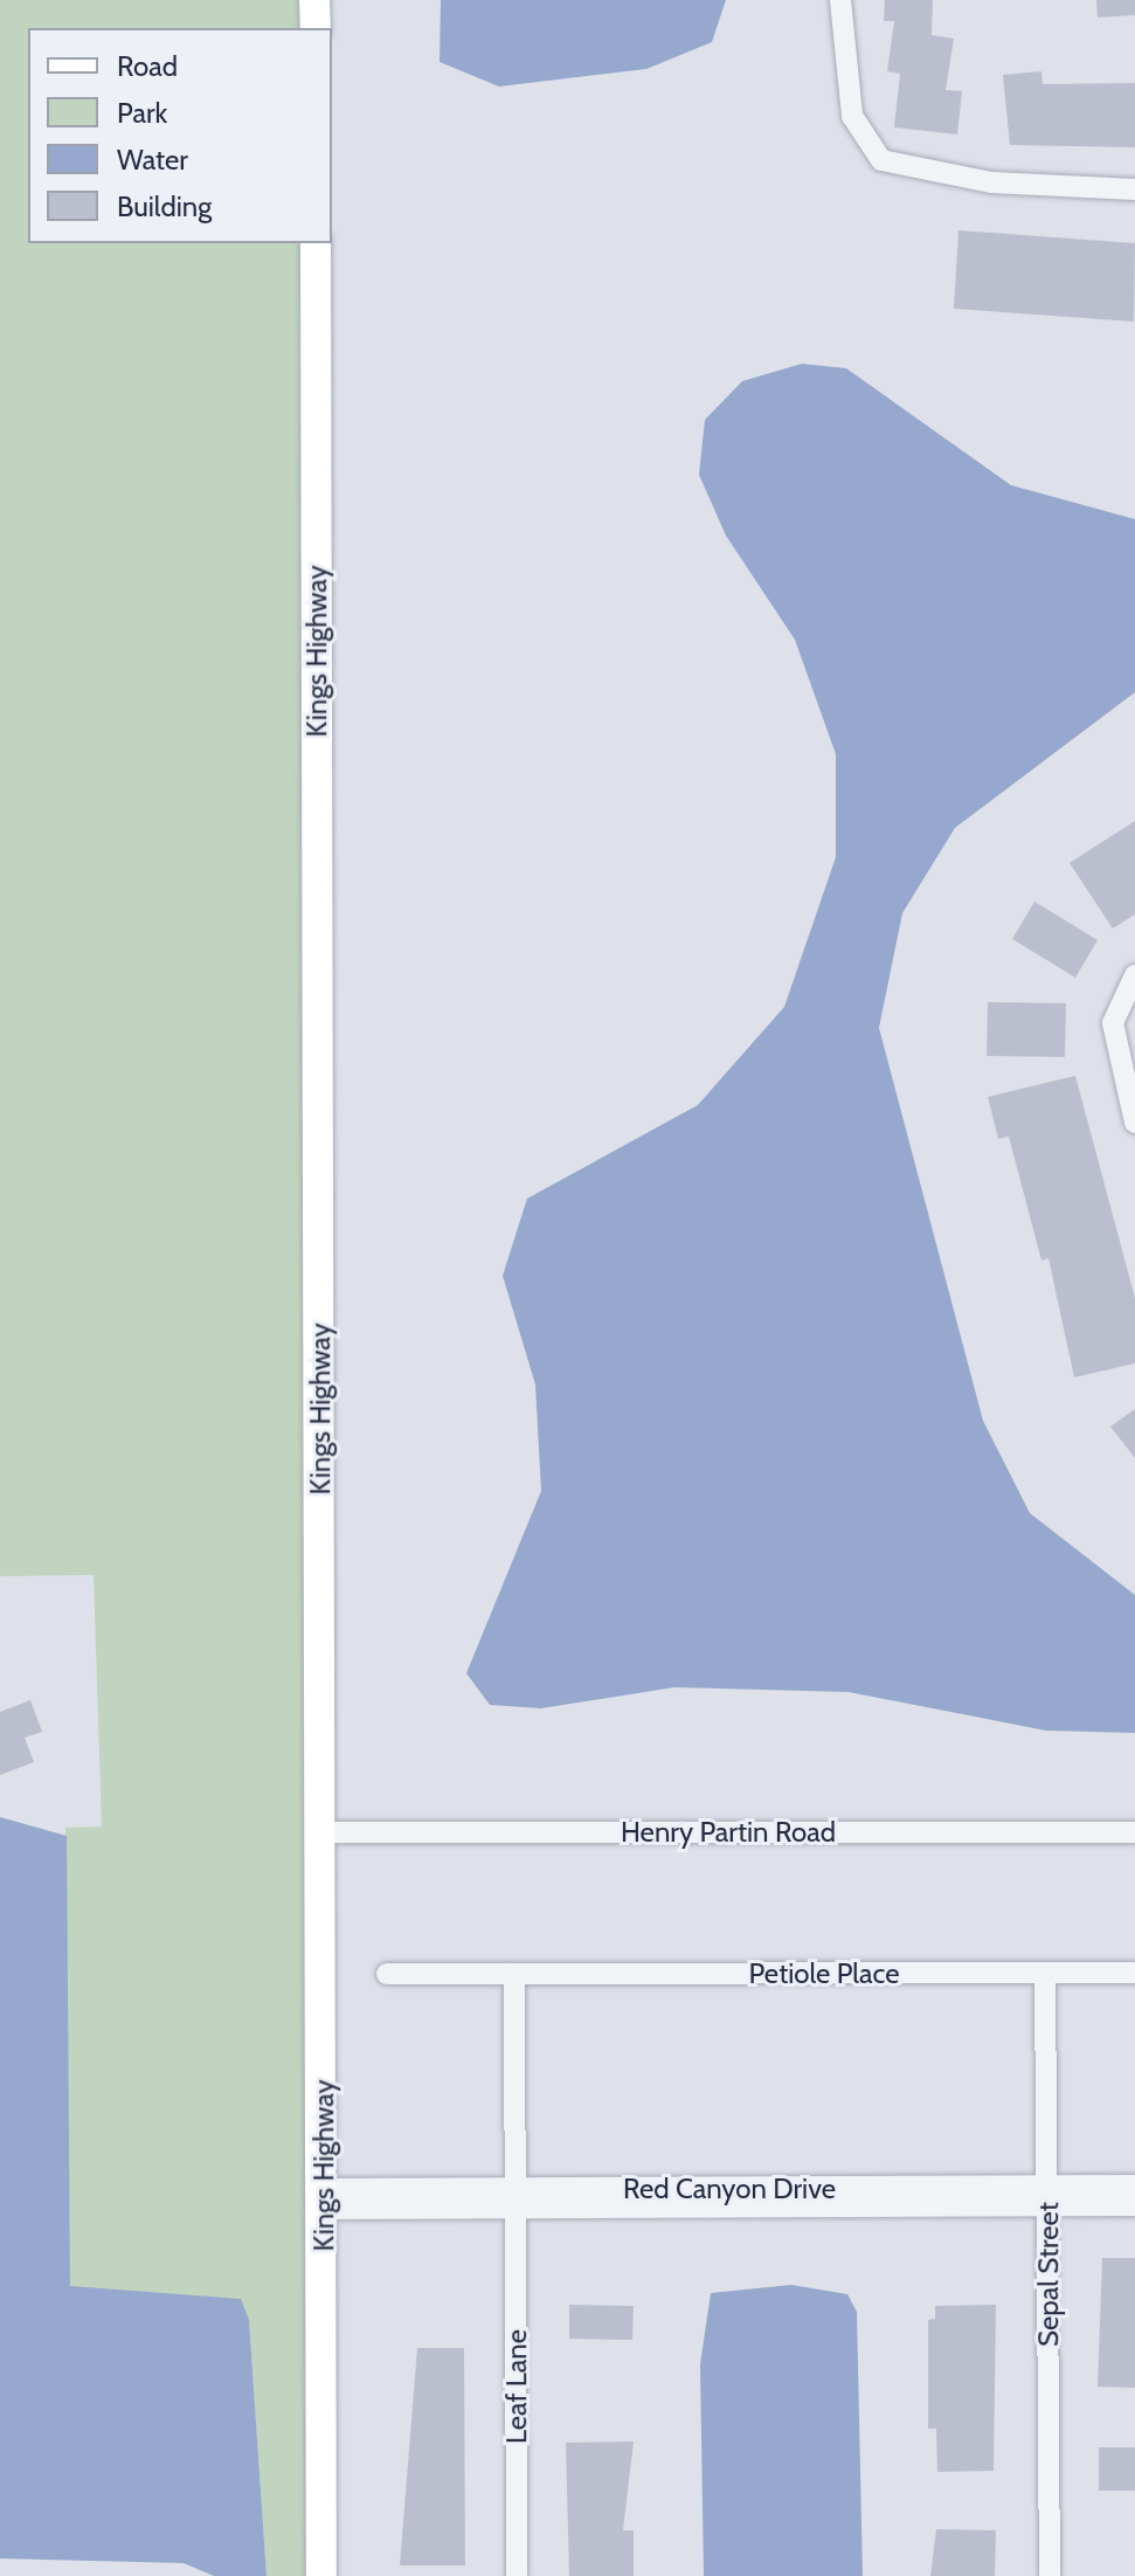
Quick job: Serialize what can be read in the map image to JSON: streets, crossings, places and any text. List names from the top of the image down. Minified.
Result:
{"streets":{"street":["Kings Highway","Henry Partin Road","Petiole Place","Red Canyon Drive","Sepal Street","Leaf Lane"]},"crossings":[["Kings Highway","Henry Partin Road"],["Kings Highway","Red Canyon Drive"],["Petiole Place","Sepal Street"],["Red Canyon Drive","Sepal Street"],["Red Canyon Drive","Leaf Lane"]],"legend":["Road","Park","Water","Building"]}
